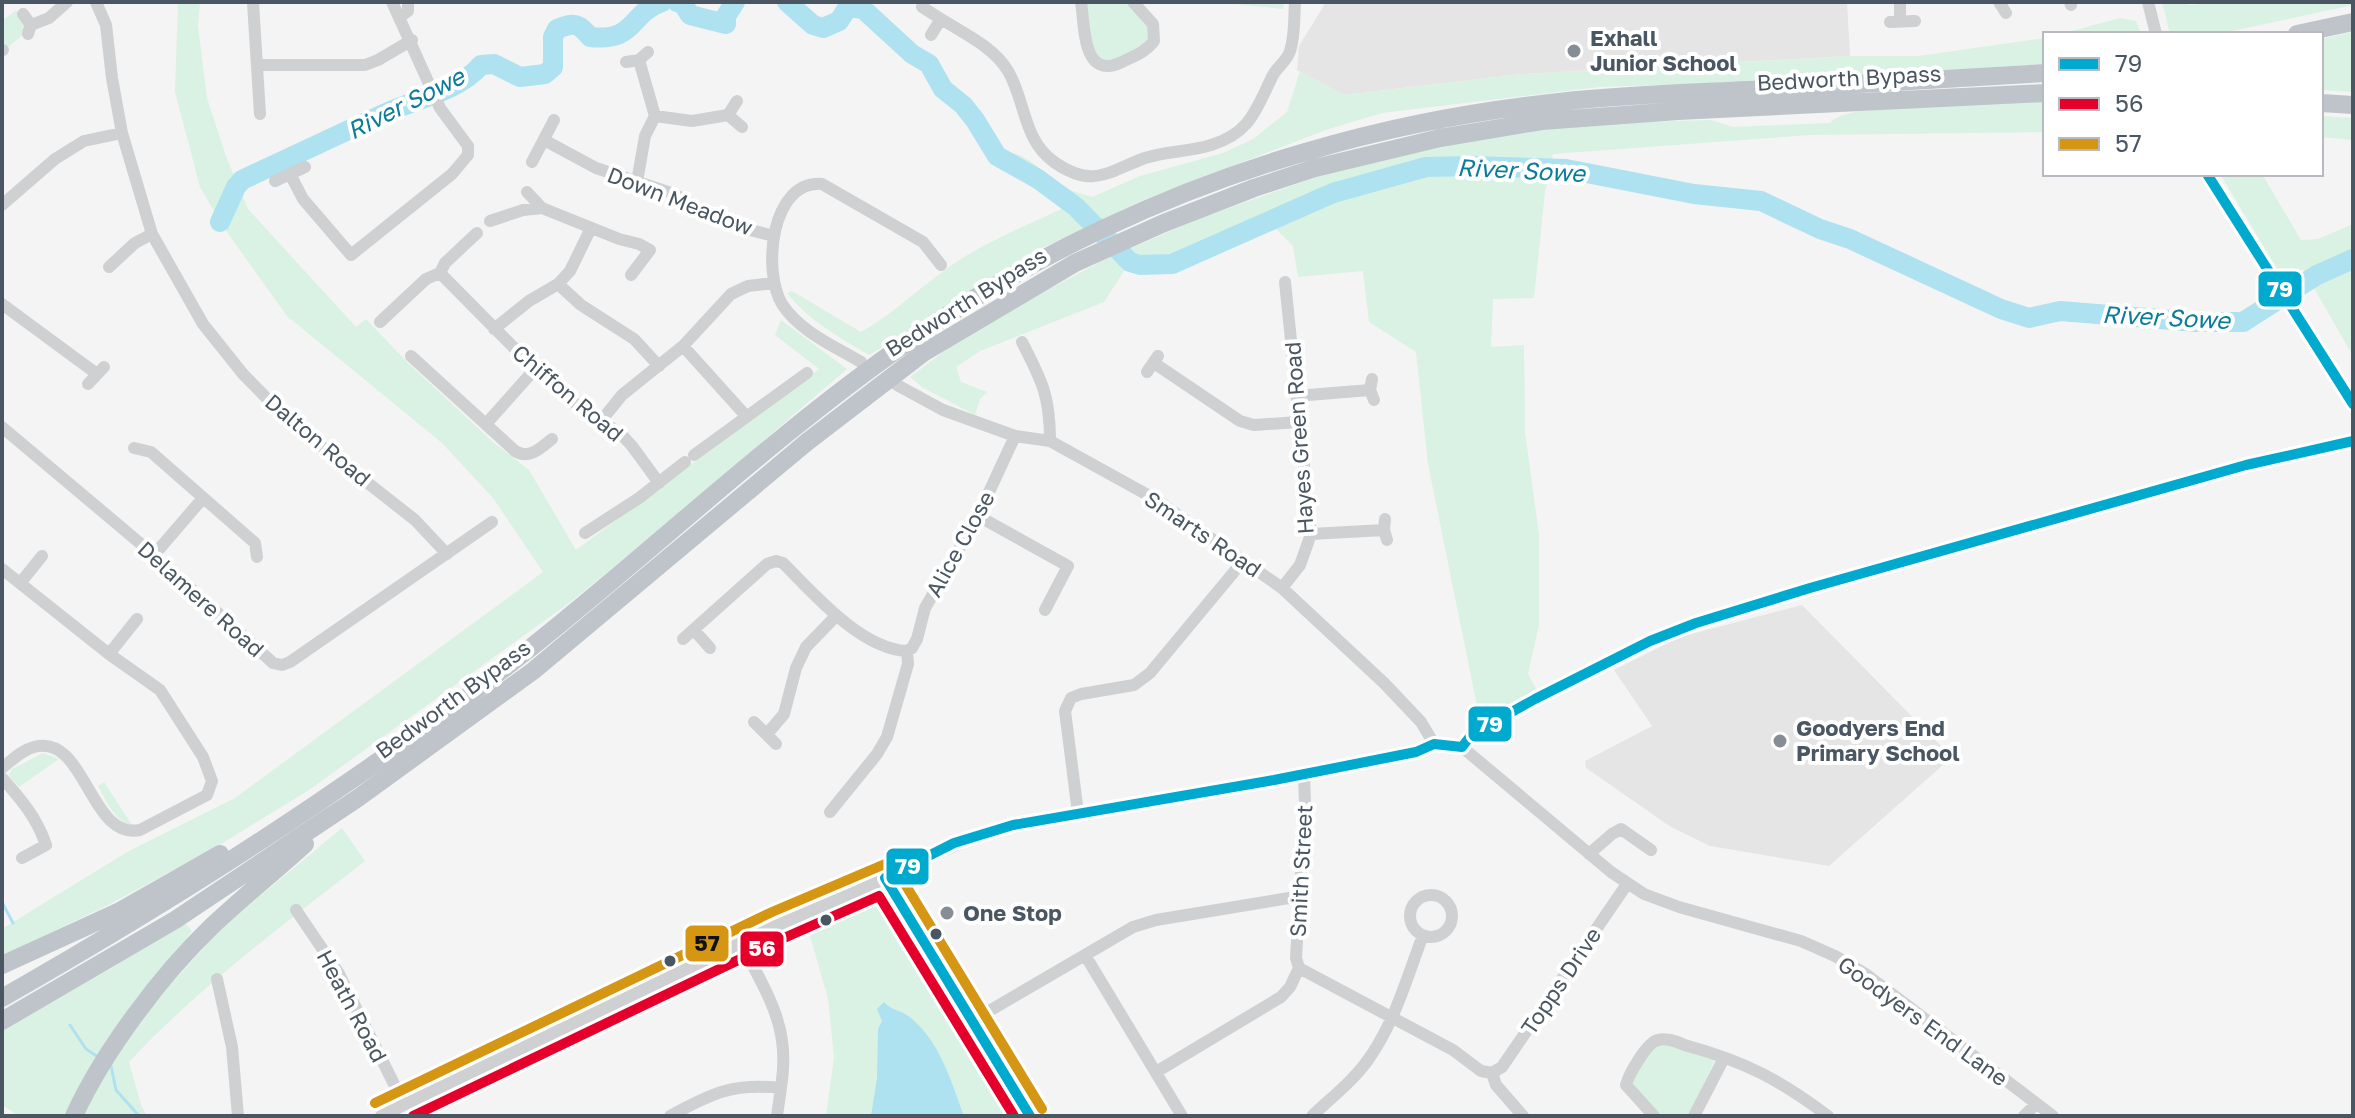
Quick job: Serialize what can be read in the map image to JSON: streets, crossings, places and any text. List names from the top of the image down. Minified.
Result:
{"streets":{"highway":["Bedworth Bypass"],"street":["Down Meadow","Chiffon Road","Hayes Green Road","Dalton Road","Smarts Road","Alice Close","Delamere Road","Smith Street","Topps Drive","Heath Road","Goodyers End Lane"]},"crossings":[["Hayes Green Road","Smarts Road"],["Dalton Road","Delamere Road"],["Smarts Road","Alice Close"],["Topps Drive","Goodyers End Lane"]],"water":["River Sowe"],"places":["Exhall Junior School","Goodyers End Primary School","One Stop"],"lines":["transit line 79","transit line 57","transit line 56"],"legend":["79","56","57"]}
